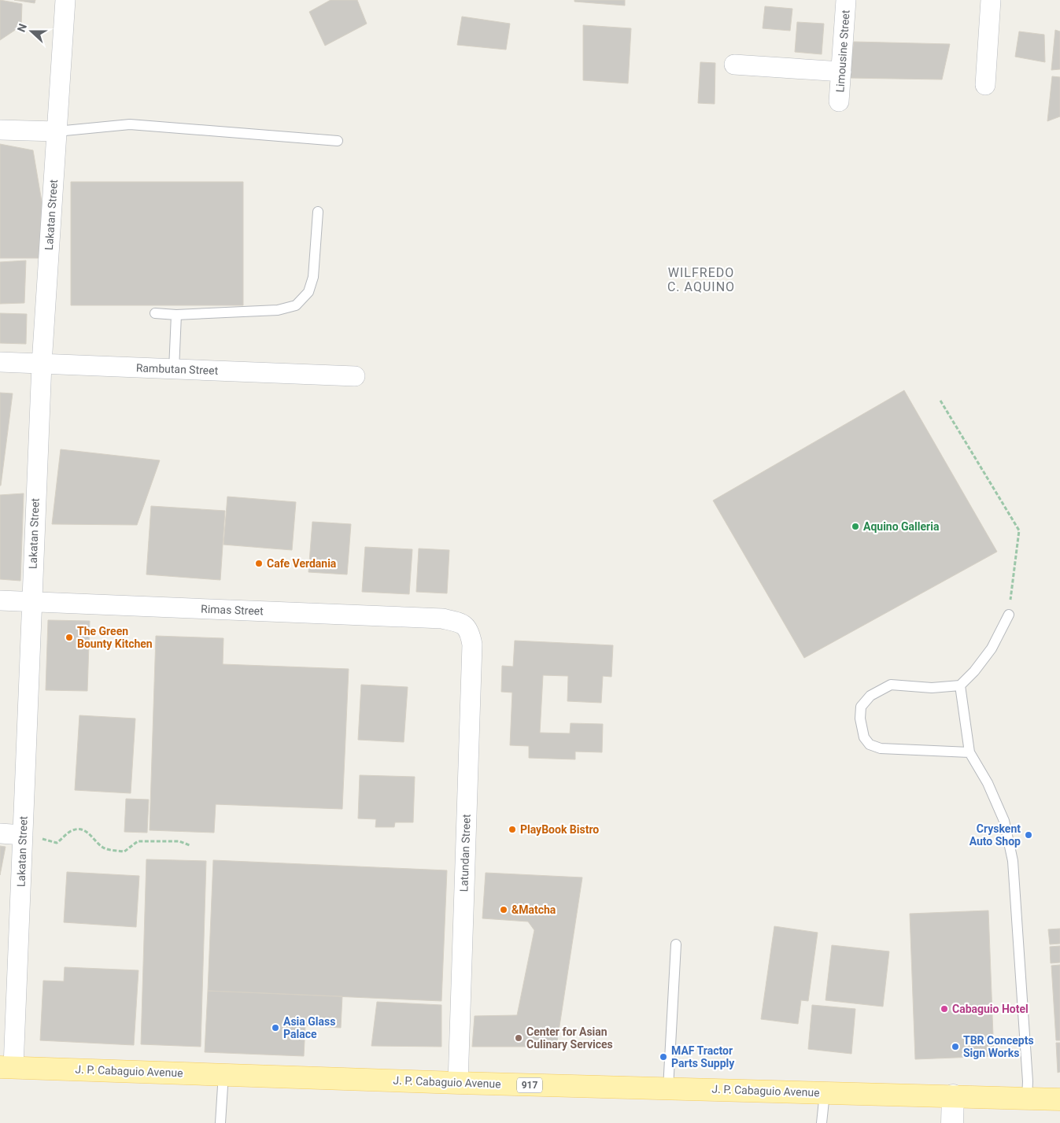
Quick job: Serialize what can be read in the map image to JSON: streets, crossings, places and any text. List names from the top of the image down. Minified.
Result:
{"streets":{"main road":["J. P. Cabaguio Avenue","917"],"street":["Limousine Street","Lakatan Street","Rambutan Street","Rimas Street","Latundan Street"]},"crossings":[["Lakatan Street","Rambutan Street"],["Lakatan Street","Rimas Street"],["Lakatan Street","J. P. Cabaguio Avenue"],["Rimas Street","Latundan Street"],["Latundan Street","J. P. Cabaguio Avenue"]],"districts":["WILFREDO C. AQUINO"],"places":["Aquino Galleria","Cafe Verdania","The Green Bounty Kitchen","PlayBook Bistro","Cryskent Auto Shop","&Matcha","Cabaguio Hotel","Asia Glass Palace","Center for Asian Culinary Services","TBR Concepts Sign Works","MAF Tractor Parts Supply"],"north":"left"}
